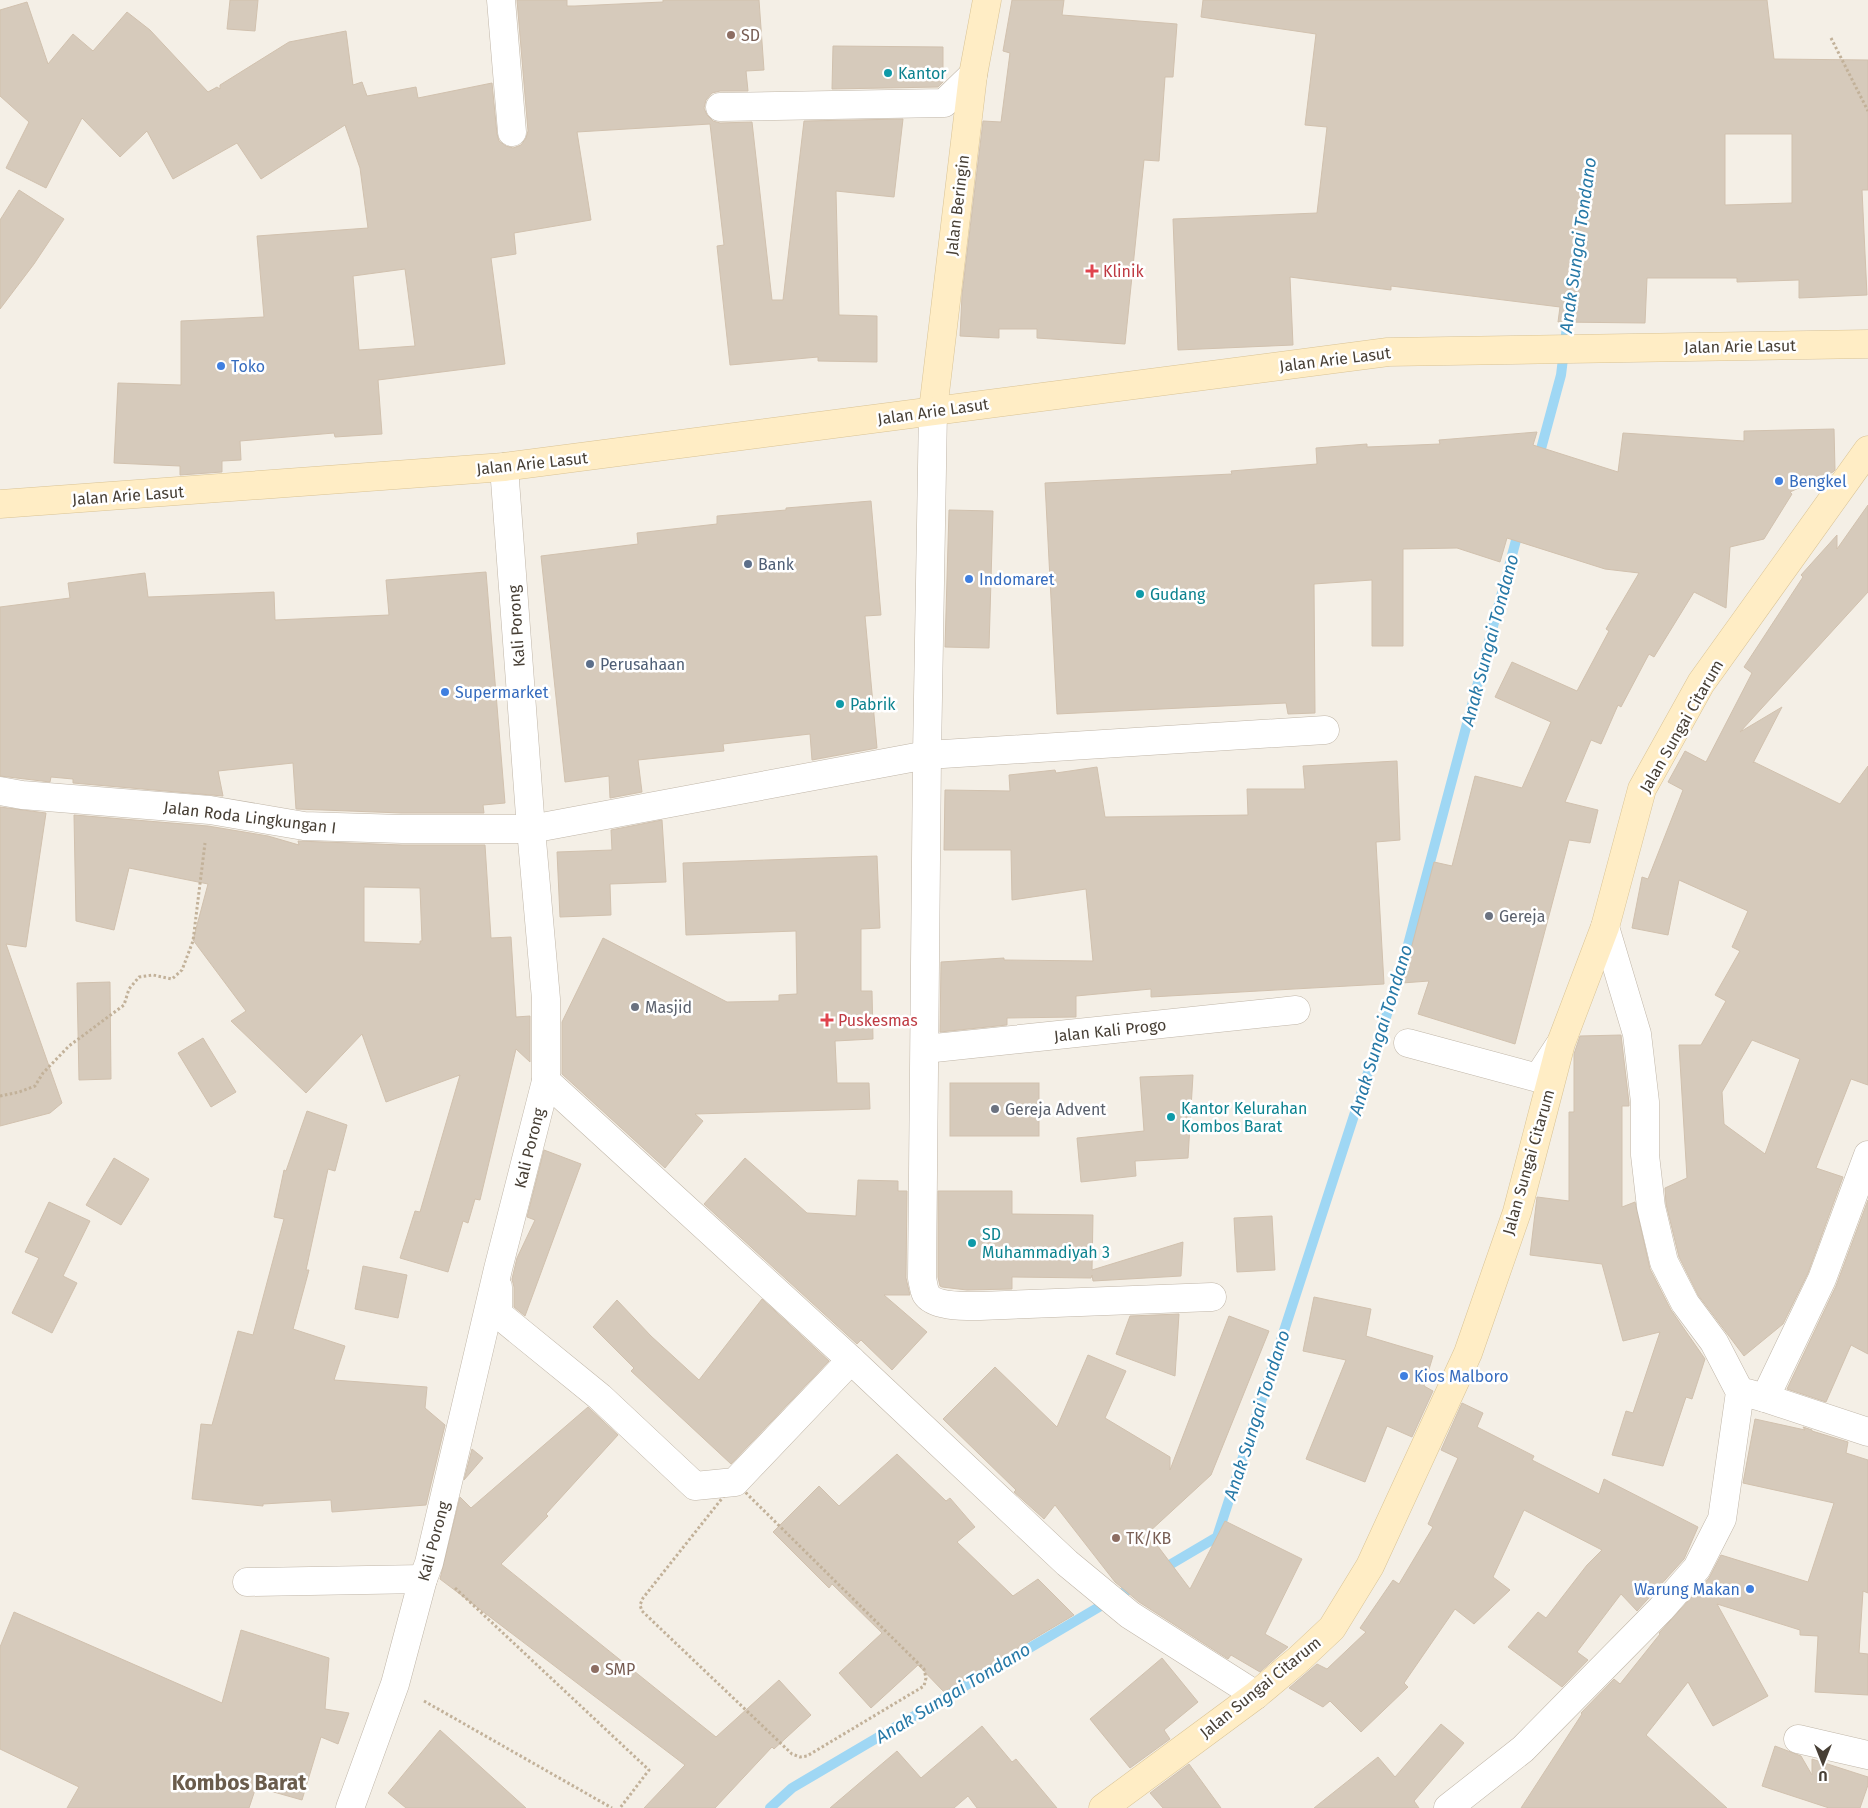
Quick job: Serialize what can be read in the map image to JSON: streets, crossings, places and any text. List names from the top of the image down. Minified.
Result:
{"streets":{"street":["Jalan Beringin","Jalan Arie Lasut","Kali Porong","Jalan Sungai Citarum","Jalan Roda Lingkungan I","Jalan Kali Progo"]},"crossings":[["Jalan Beringin","Jalan Arie Lasut"],["Jalan Arie Lasut","Kali Porong"],["Kali Porong","Jalan Roda Lingkungan I"]],"districts":["Kombos Barat"],"water":["Anak Sungai Tondano"],"places":{"other":["SD","Kantor","Toko","Bengkel","Bank","Indomaret","Gudang","Perusahaan","Supermarket","Pabrik","Gereja","Masjid","Gereja Advent","Kantor Kelurahan Kombos Barat","SD Muhammadiyah 3","Kios Malboro","TK/KB","Warung Makan","SMP"],"health":["Klinik","Puskesmas"]},"north":"bottom"}
